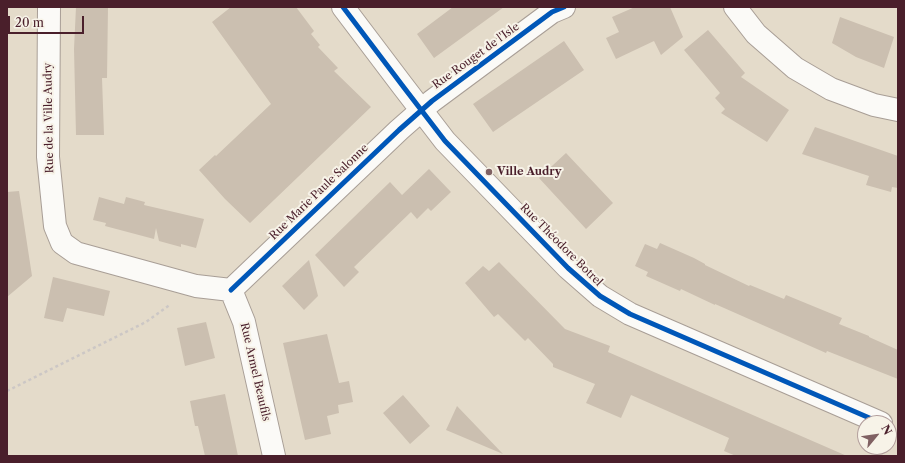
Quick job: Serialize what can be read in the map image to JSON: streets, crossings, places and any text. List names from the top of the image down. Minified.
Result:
{"streets":{"street":["Rue Rouget de l'Isle","Rue de la Ville Audry","Rue Marie Paule Salonne","Rue Théodore Botrel","Rue Armel Beaufils"]},"crossings":[["Rue Rouget de l'Isle","Rue Marie Paule Salonne"],["Rue Rouget de l'Isle","Rue Théodore Botrel"],["Rue de la Ville Audry","Rue Marie Paule Salonne"],["Rue de la Ville Audry","Rue Armel Beaufils"],["Rue Marie Paule Salonne","Rue Théodore Botrel"],["Rue Marie Paule Salonne","Rue Armel Beaufils"]],"places":["Ville Audry"],"scale_bar":"20 m","north":"top right"}
